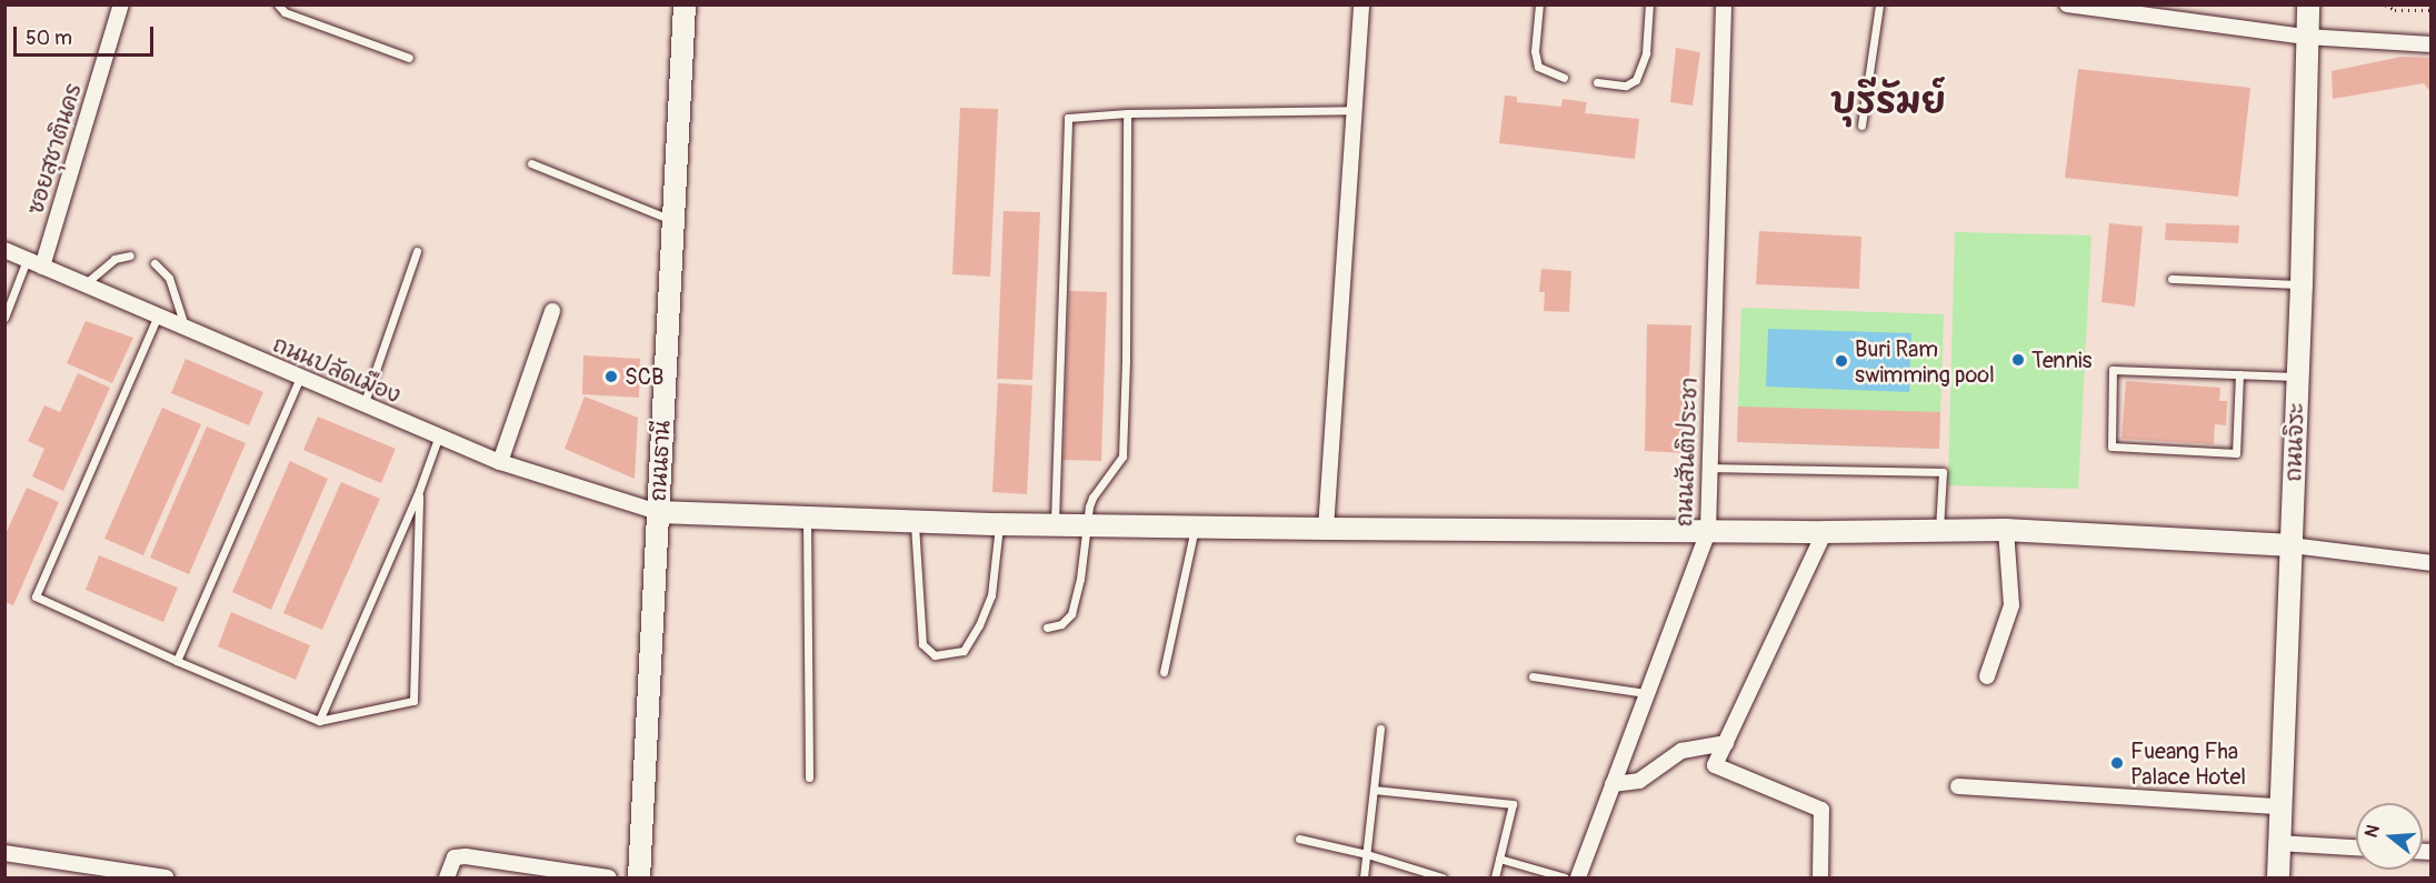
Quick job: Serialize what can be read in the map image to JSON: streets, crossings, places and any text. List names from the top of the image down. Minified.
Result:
{"streets":{"street":["ซอยสุชาตินคร","ถนนปลัดเมือง","ถนนจิระ","ถนนสันติประชา","ถนนธานี"]},"crossings":[["ซอยสุชาตินคร","ถนนปลัดเมือง"],["ถนนปลัดเมือง","ถนนธานี"]],"districts":["บุรีรัมย์"],"places":["Tennis","Buri Ram swimming pool","SCB","Fueang Fha Palace Hotel"],"scale_bar":"50 m","north":"left"}
